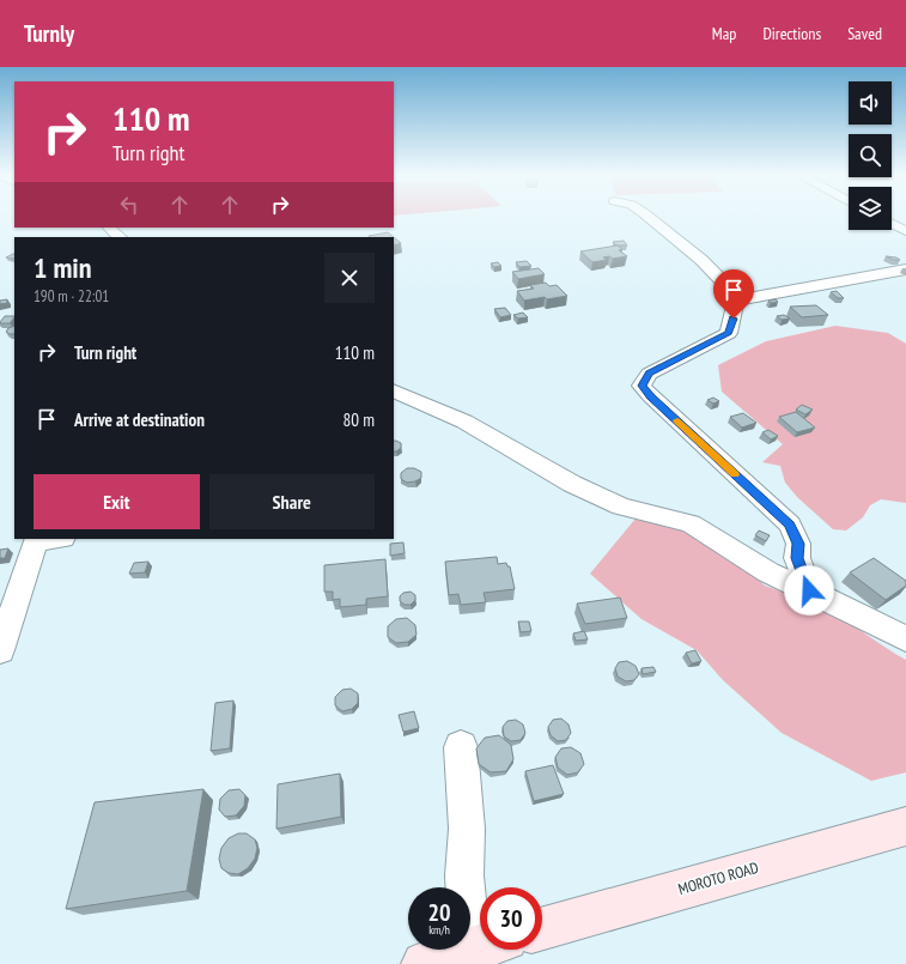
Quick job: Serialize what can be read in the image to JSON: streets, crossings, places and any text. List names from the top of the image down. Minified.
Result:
{"streets":{"main road":["MOROTO ROAD"]},"page":{"header":"Turnly","nav":["Map","Directions","Saved"],"turn":["110 m","Turn right"],"heading":["1 min","190 m · 22:01"],"list":[{"name":"Turn right","value":"110 m"},{"name":"Arrive at destination","value":"80 m"}],"buttons":["Exit","Share"],"speed":"20 km/h","limit":"30"}}
